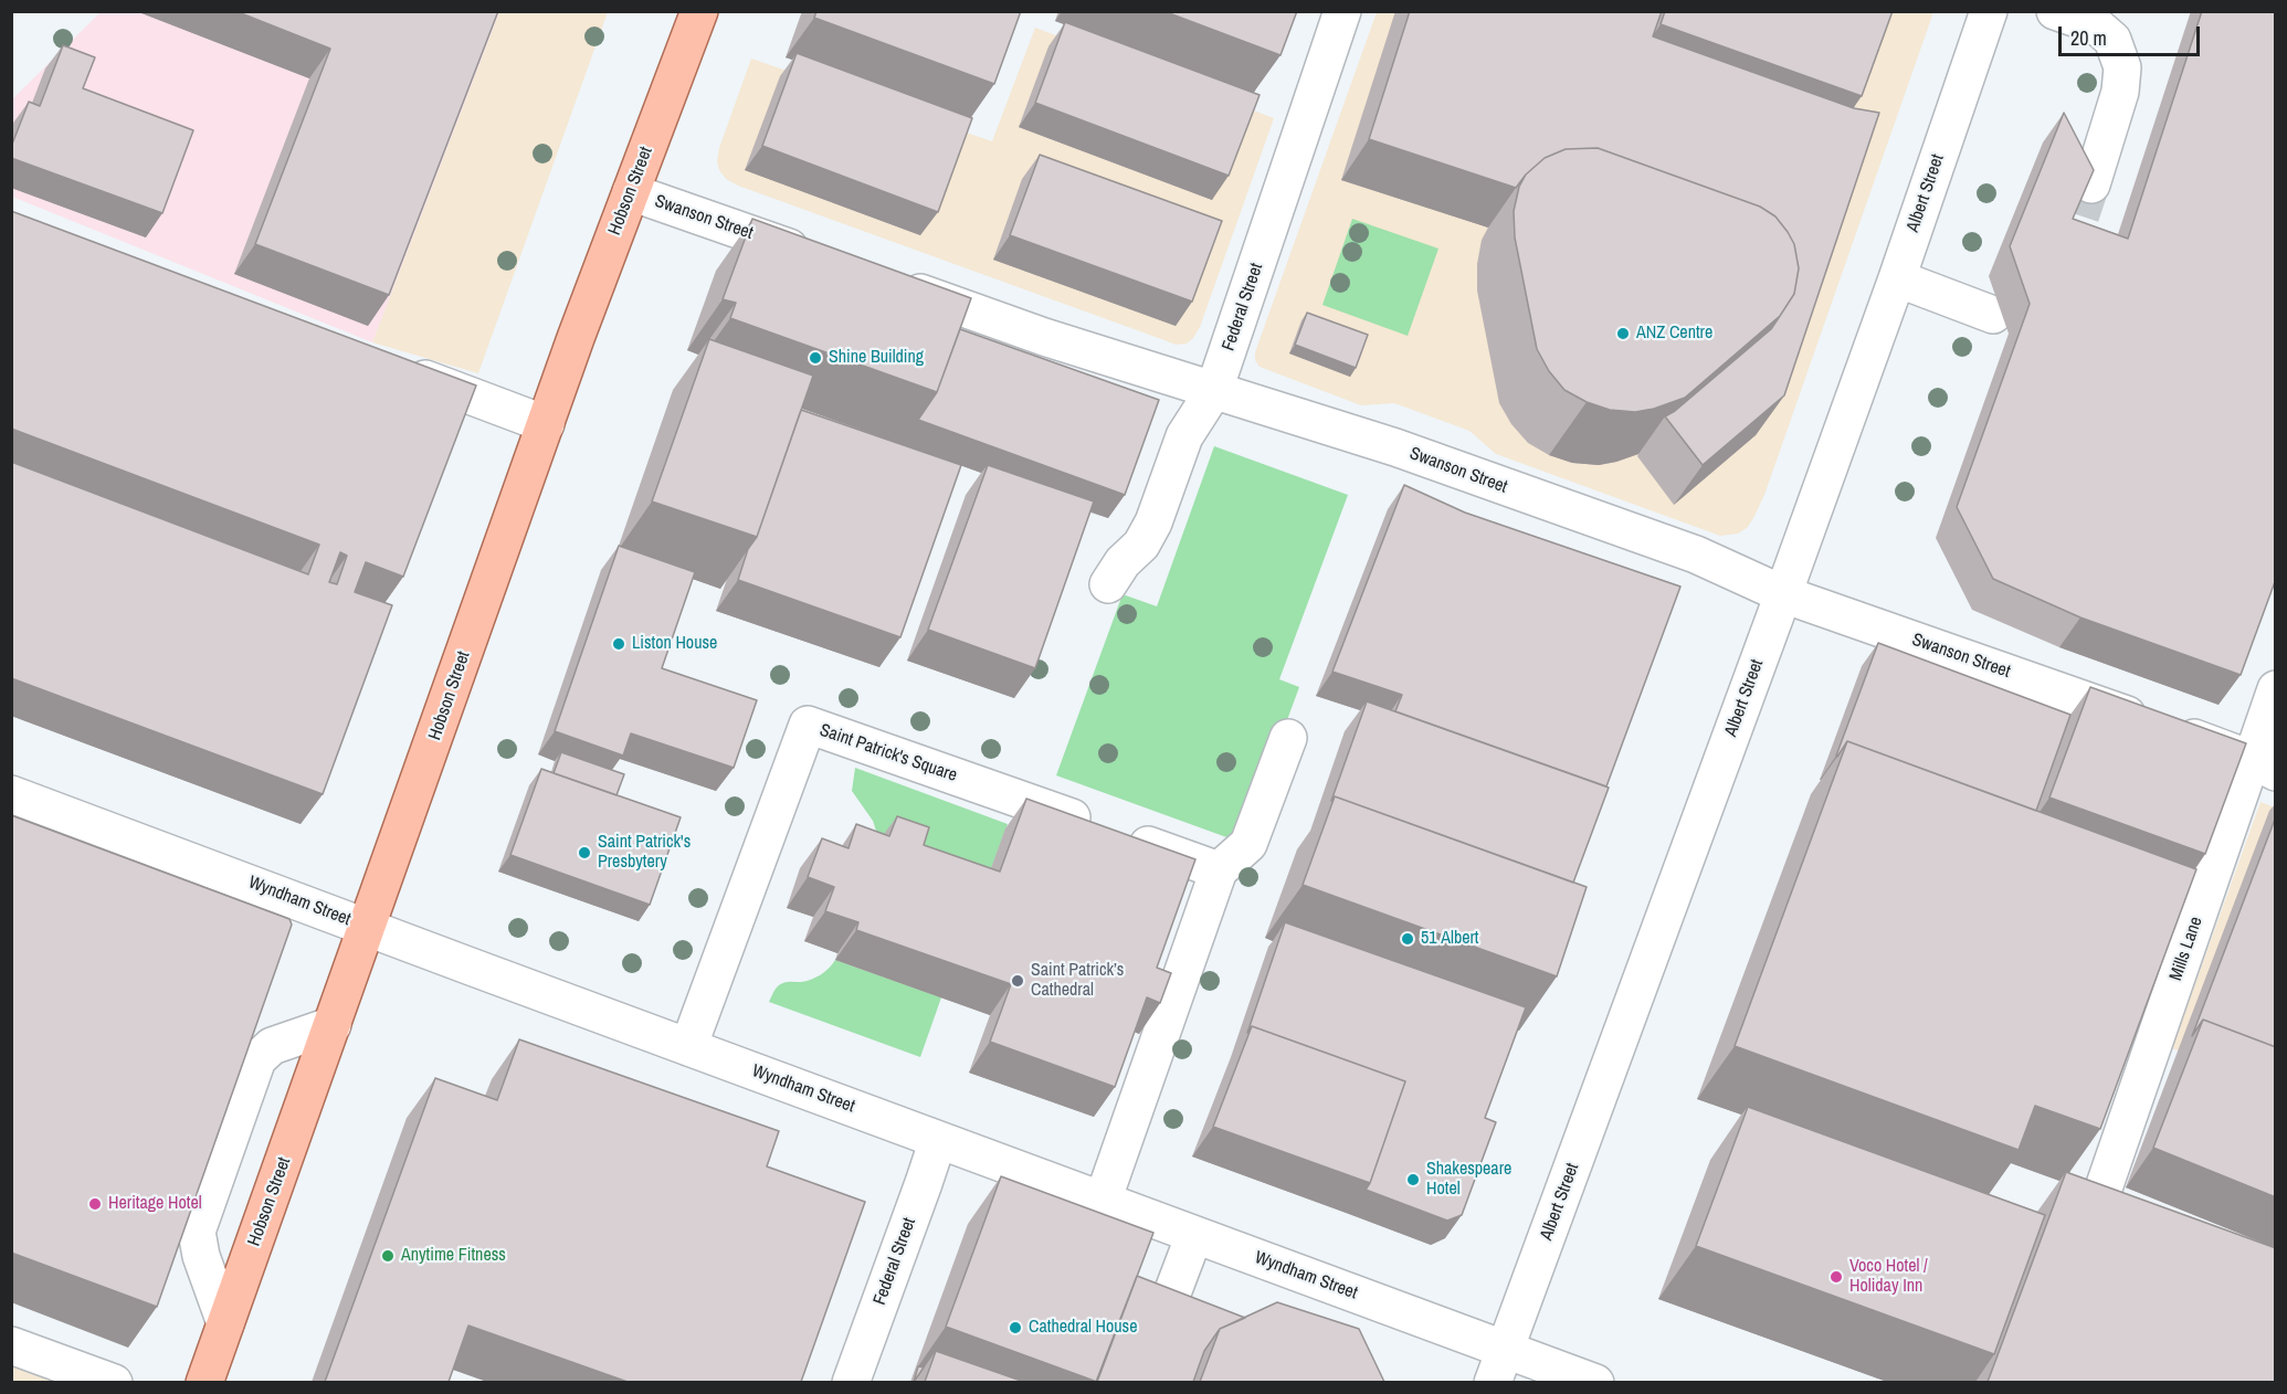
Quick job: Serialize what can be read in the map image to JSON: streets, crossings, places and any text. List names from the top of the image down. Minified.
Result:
{"streets":{"main road":["Hobson Street"],"street":["Albert Street","Swanson Street","Federal Street","Saint Patrick's Square","Wyndham Street","Mills Lane"]},"crossings":[["Hobson Street","Swanson Street"],["Hobson Street","Wyndham Street"],["Albert Street","Swanson Street"],["Albert Street","Wyndham Street"],["Swanson Street","Federal Street"],["Swanson Street","Mills Lane"],["Federal Street","Wyndham Street"],["Saint Patrick's Square","Wyndham Street"]],"places":["ANZ Centre","Shine Building","Liston House","Saint Patrick's Presbytery","51 Albert","Saint Patrick’s Cathedral","Shakespeare Hotel","Heritage Hotel","Anytime Fitness","Voco Hotel / Holiday Inn","Cathedral House"],"scale_bar":"20 m"}
